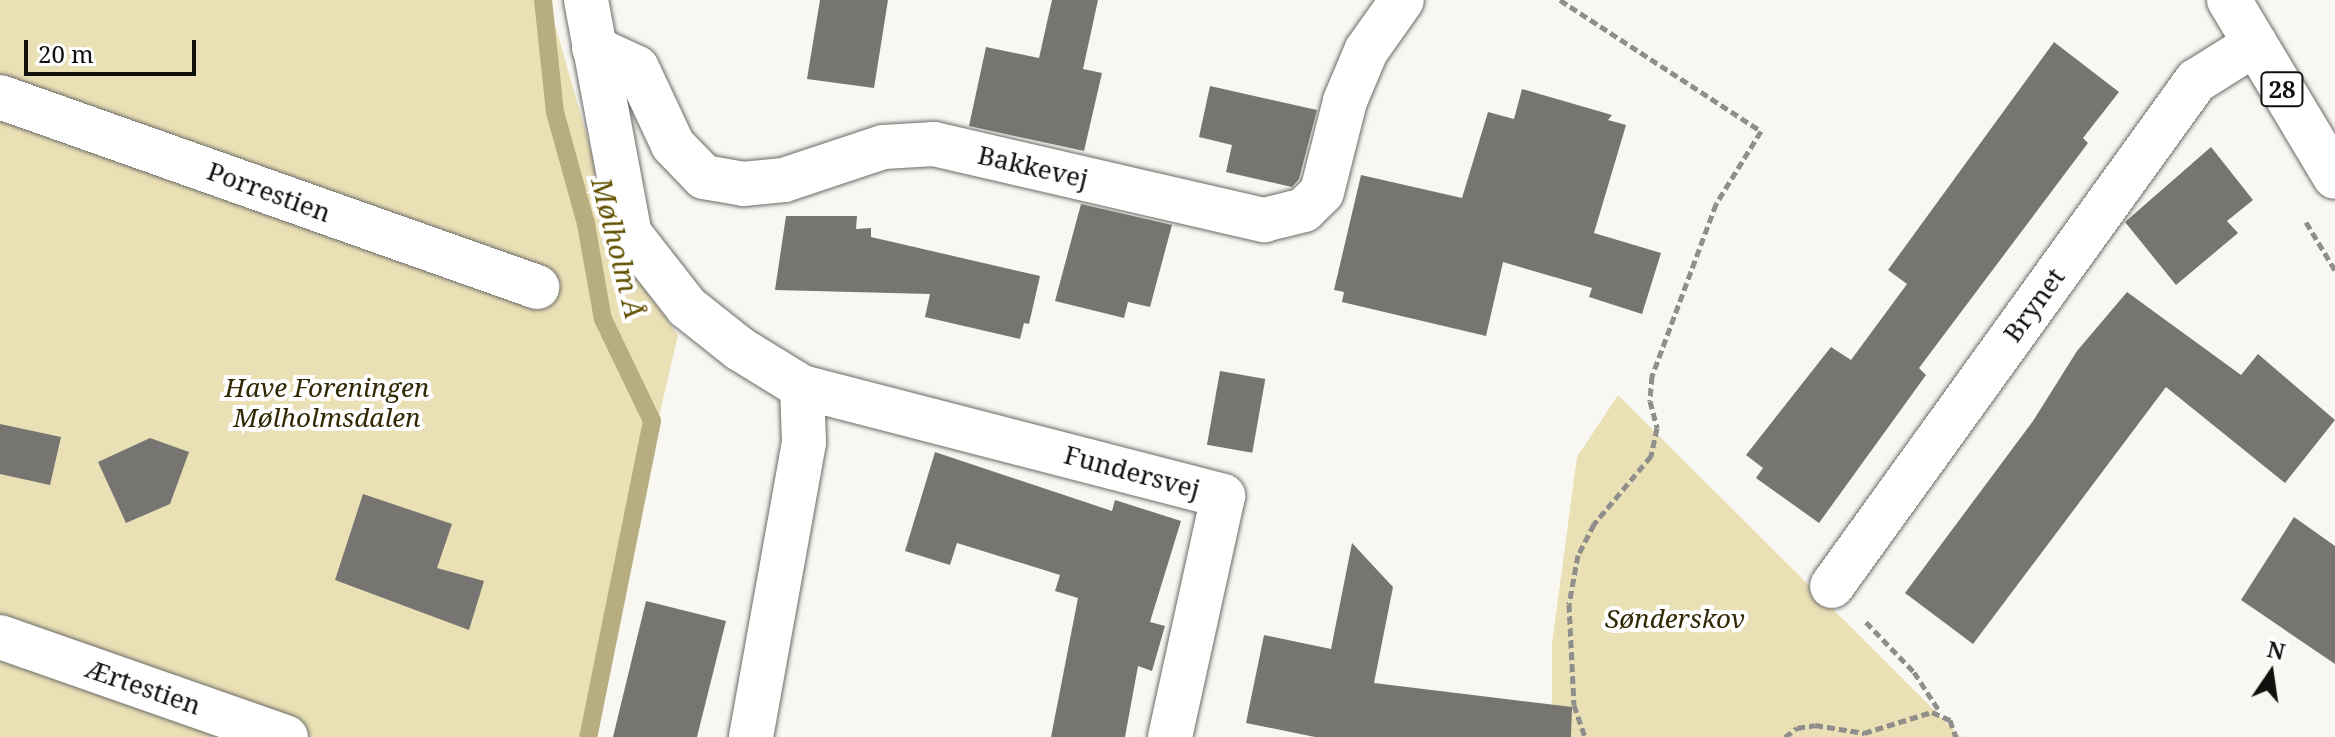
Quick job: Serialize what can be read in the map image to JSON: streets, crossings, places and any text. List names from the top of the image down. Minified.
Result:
{"streets":{"street":["28","Bakkevej","Porrestien","Brynet","Fundersvej","Ærtestien"]},"crossings":[["28","Brynet"],["Bakkevej","Fundersvej"]],"water":["Mølholm Å"],"parks":["Have Foreningen Mølholmsdalen","Sønderskov"],"scale_bar":"20 m","north":"top"}
